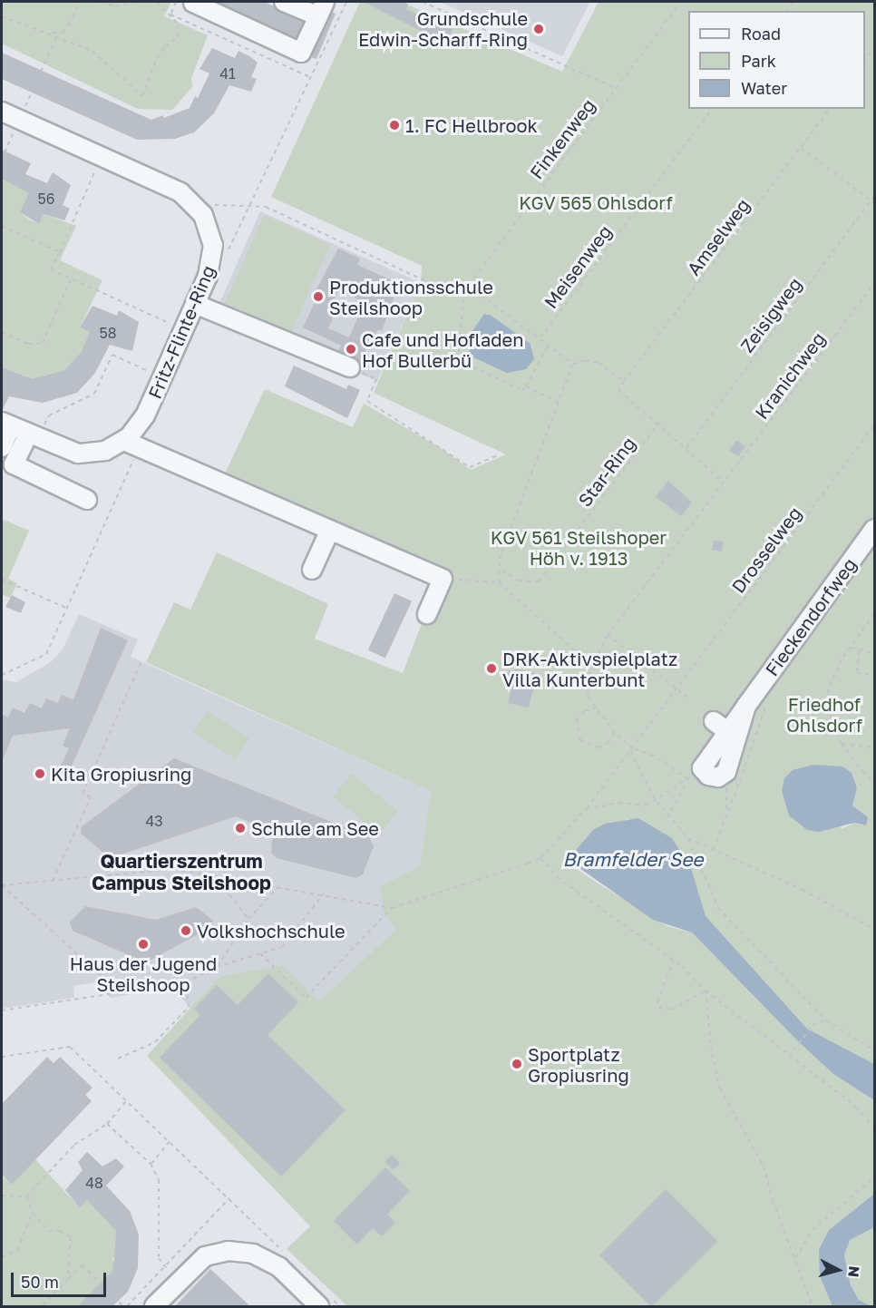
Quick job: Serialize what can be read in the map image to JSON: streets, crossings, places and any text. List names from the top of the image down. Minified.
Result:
{"streets":{"street":["Fritz-Flinte-Ring","Fieckendorfweg"],"path":["Finkenweg","Amselweg","Meisenweg","Zeisigweg","Kranichweg","Star-Ring","Drosselweg"]},"districts":["Quartierszentrum Campus Steilshoop"],"water":["Bramfelder See"],"parks":["KGV 565 Ohlsdorf","KGV 561 Steilshoper Höh v. 1913","Friedhof Ohlsdorf"],"places":["Grundschule Edwin-Scharff-Ring","1. FC Hellbrook","Produktionsschule Steilshoop","Cafe und Hofladen Hof Bullerbü","DRK-Aktivspielplatz Villa Kunterbunt","Kita Gropiusring","Schule am See","Volkshochschule","Haus der Jugend Steilshoop","Sportplatz Gropiusring"],"house_numbers":["41","56","58","43","48"],"legend":["Road","Park","Water"],"scale_bar":"50 m","north":"right"}
